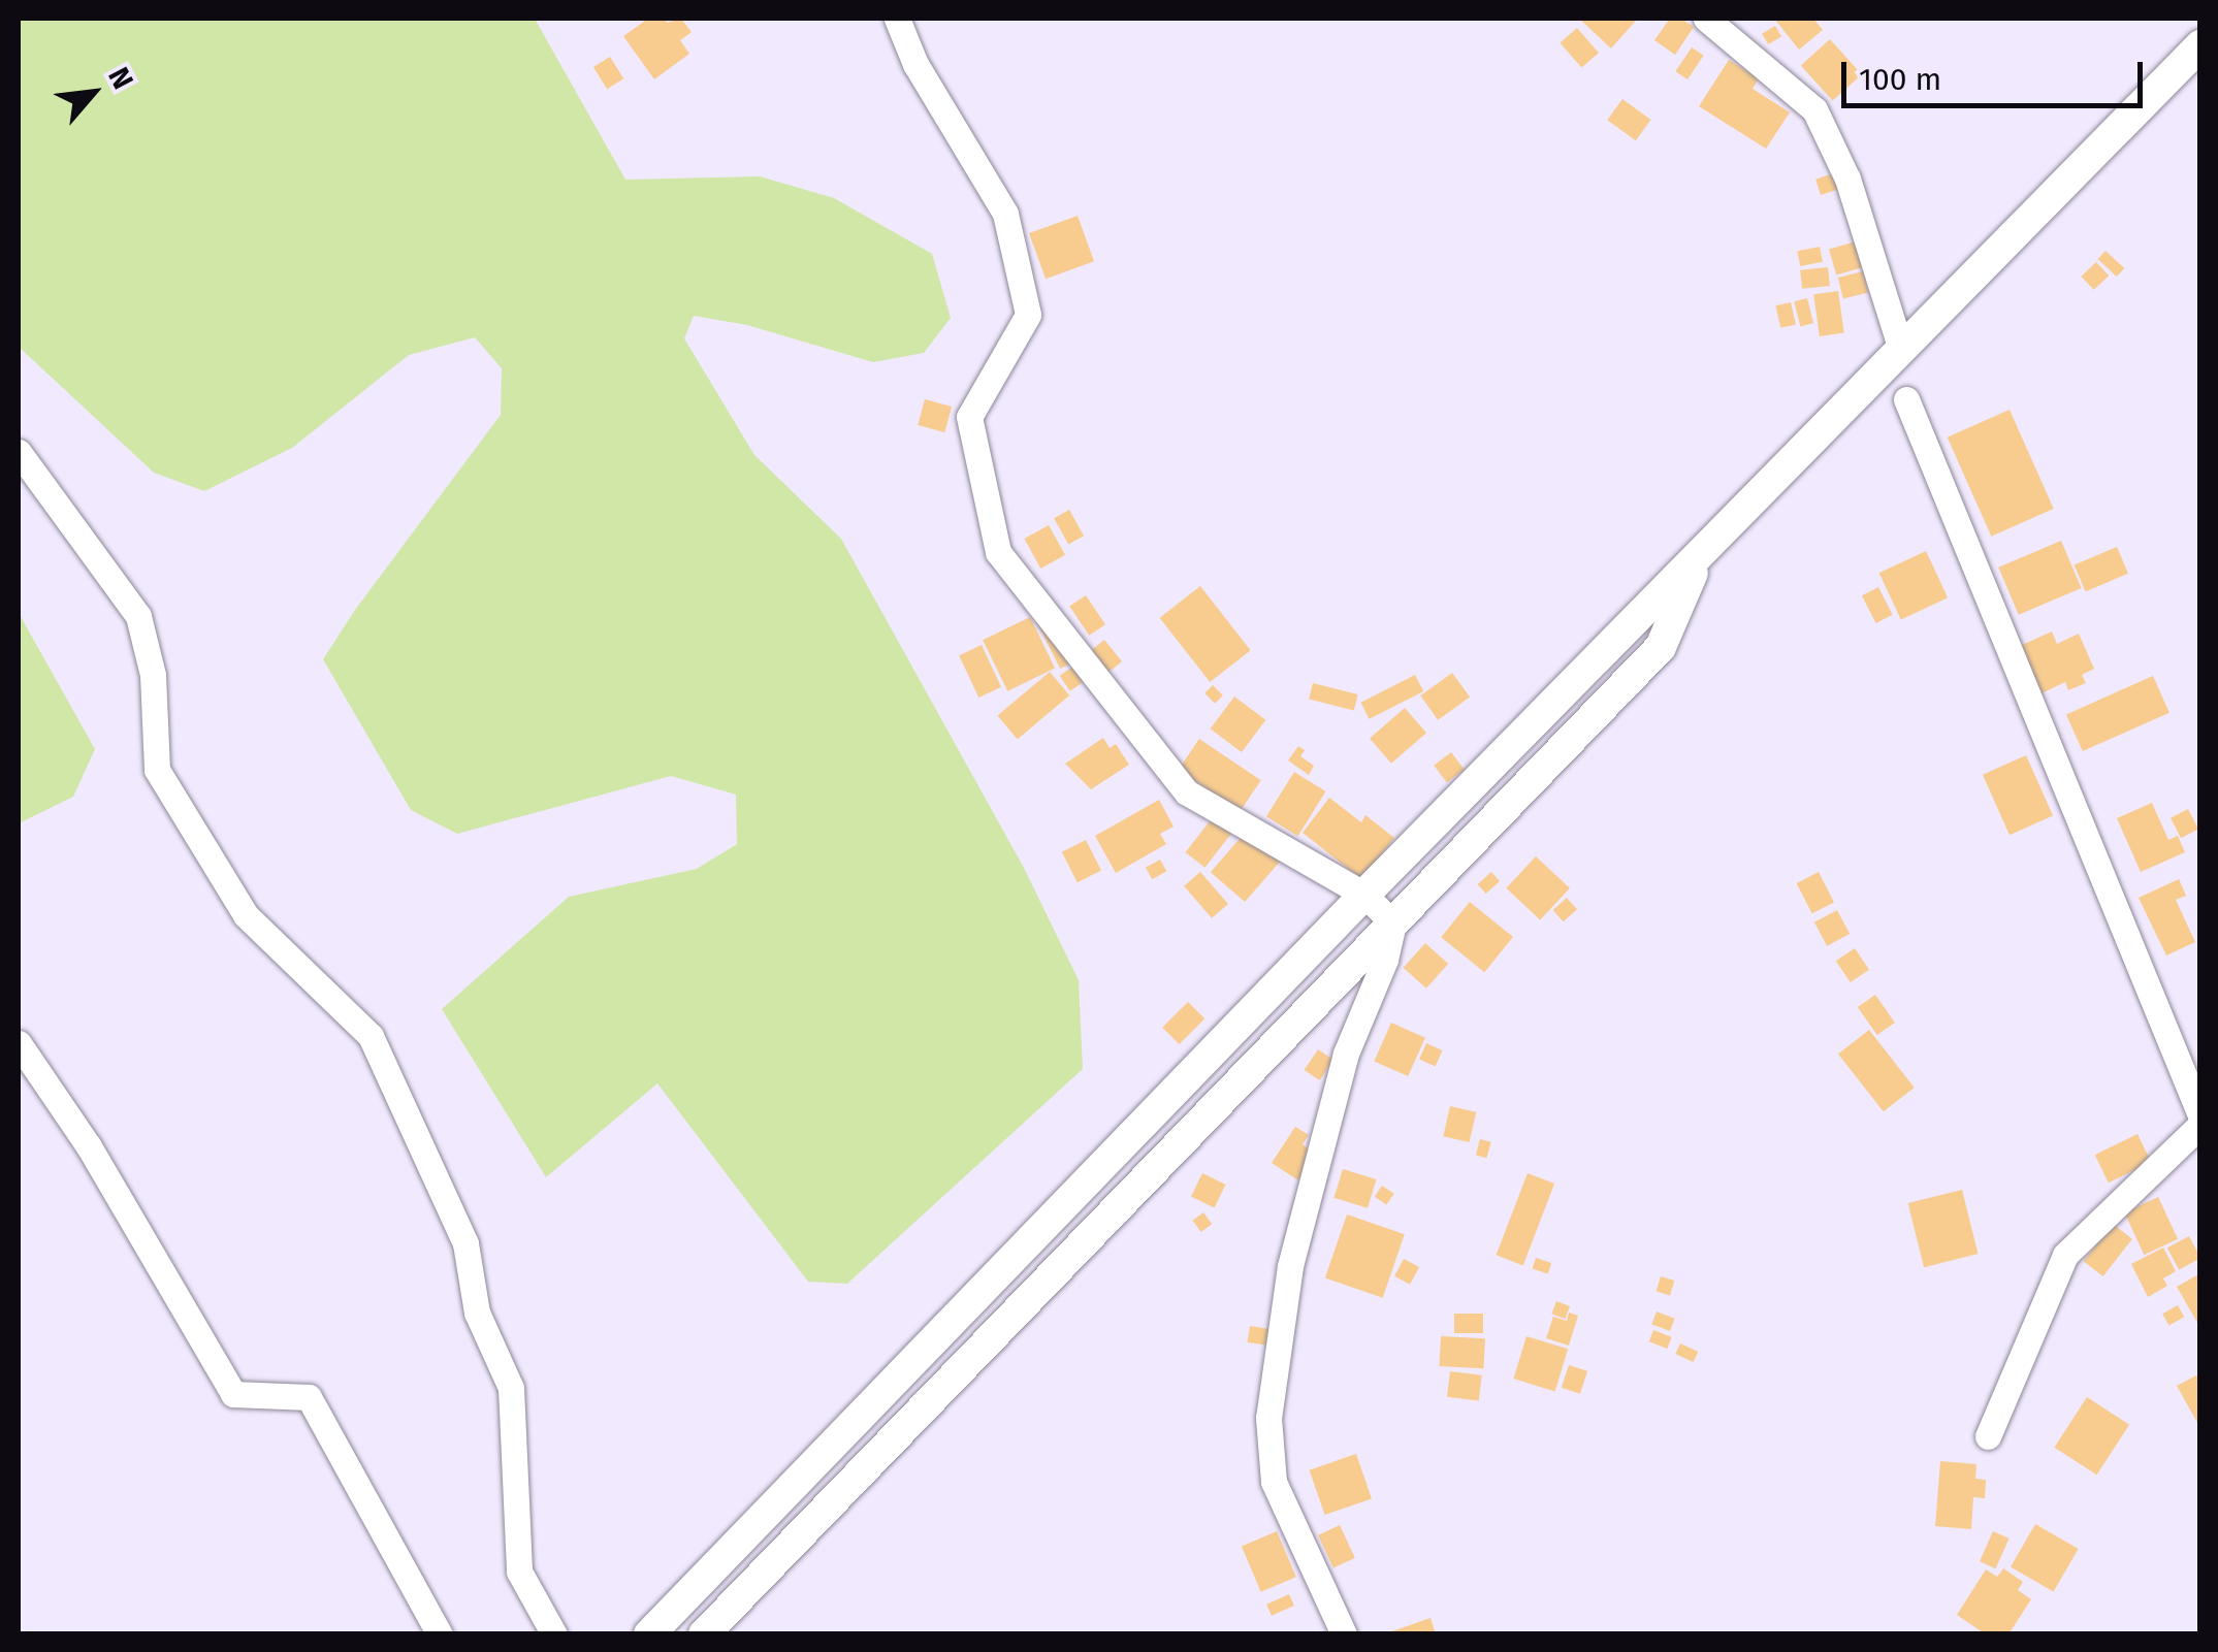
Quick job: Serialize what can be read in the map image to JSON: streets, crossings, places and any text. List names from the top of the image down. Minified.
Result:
{"scale_bar":"100 m","north":"top right"}
